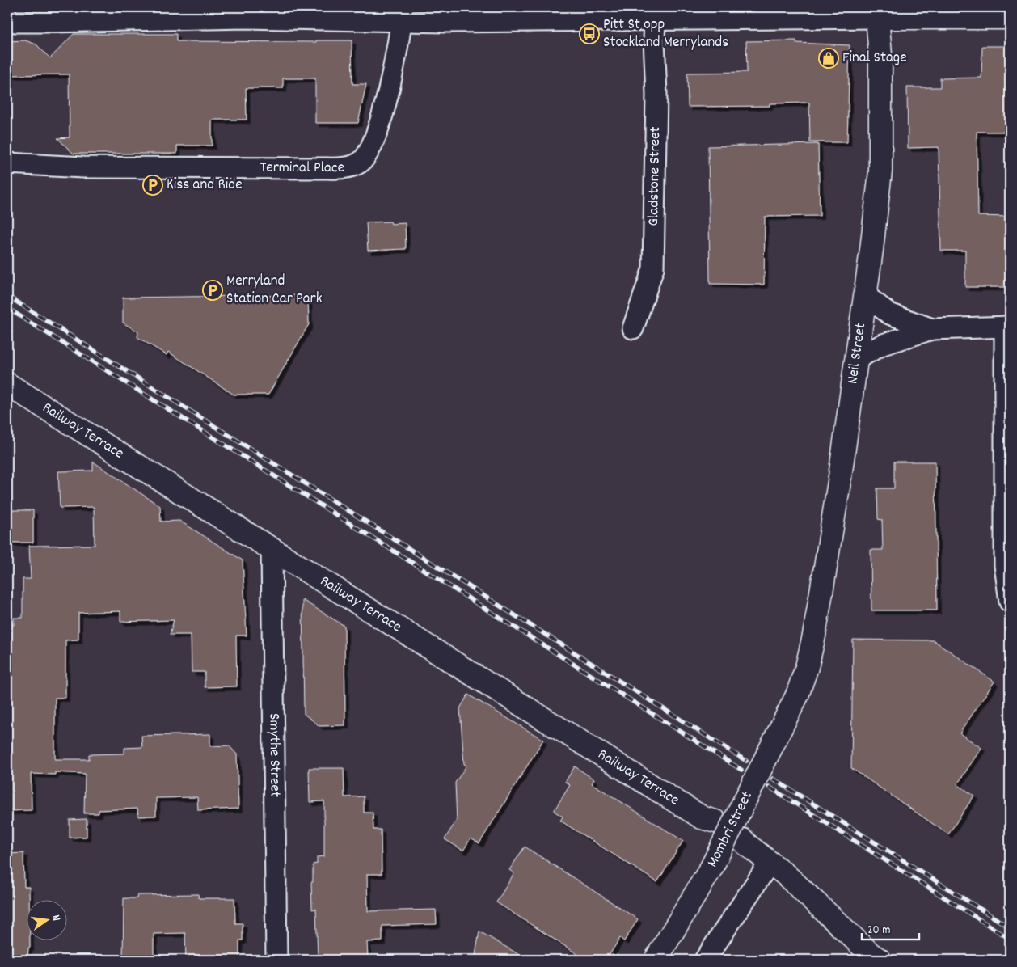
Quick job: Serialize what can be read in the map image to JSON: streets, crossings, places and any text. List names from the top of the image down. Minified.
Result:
{"streets":{"main road":["Neil Street","Railway Terrace","Mombri Street"],"street":["Terminal Place","Gladstone Street","Smythe Street"]},"crossings":[["Neil Street","Mombri Street"],["Railway Terrace","Smythe Street"]],"places":{"bus stop":["Pitt St opp Stockland Merrylands"],"shop":["Final Stage"],"parking":["Kiss and Ride","Merryland Station Car Park"]},"scale_bar":"20 m","north":"right"}
